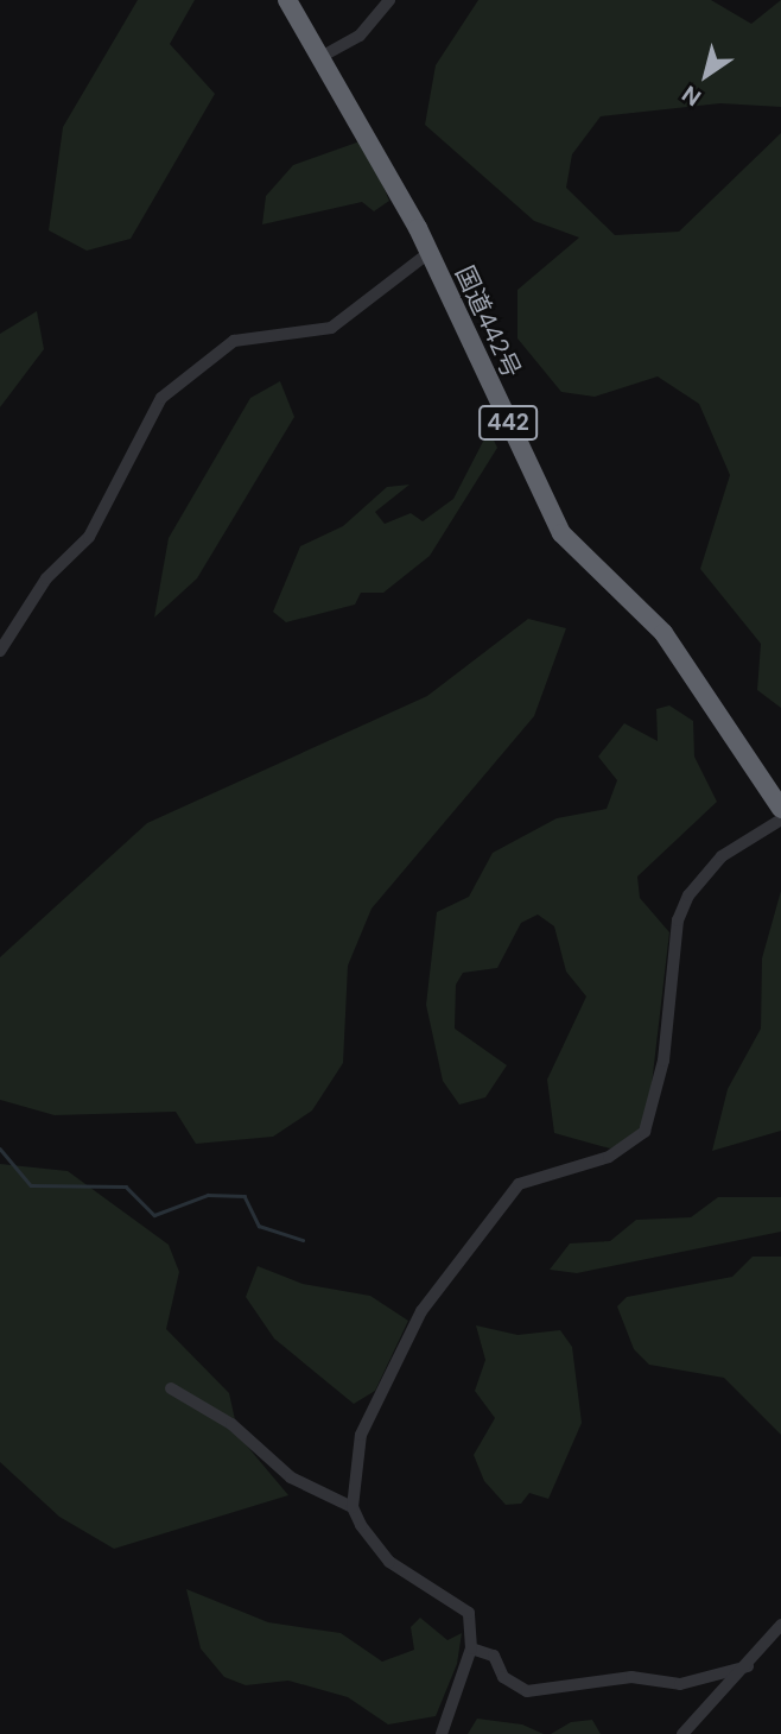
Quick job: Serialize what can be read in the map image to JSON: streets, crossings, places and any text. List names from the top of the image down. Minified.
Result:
{"streets":{"highway":["国道442号","442"]},"north":"bottom left"}
